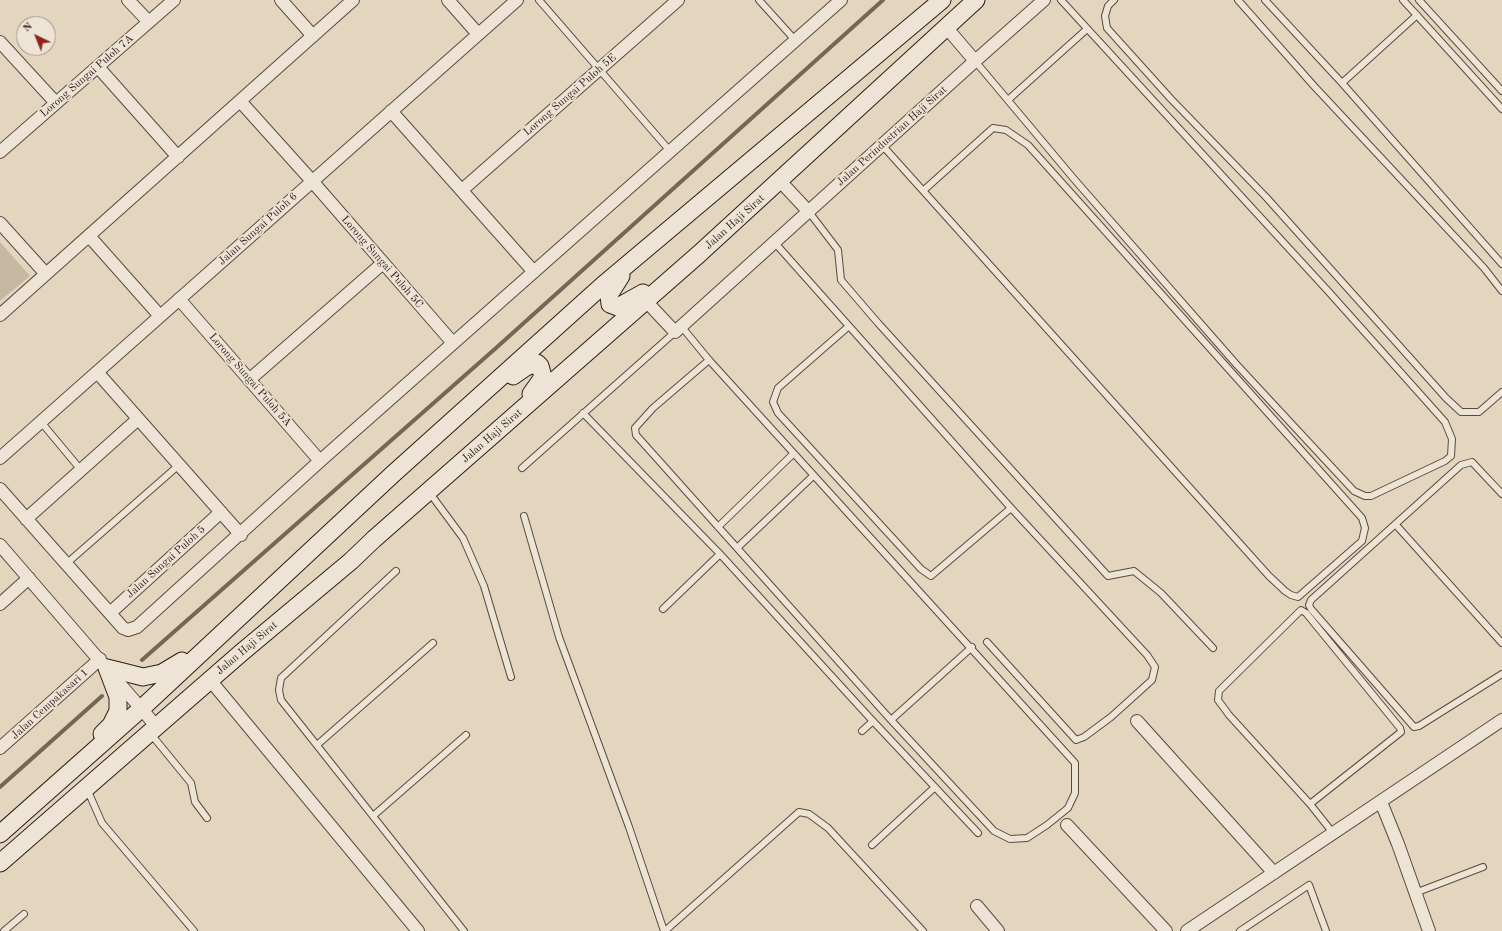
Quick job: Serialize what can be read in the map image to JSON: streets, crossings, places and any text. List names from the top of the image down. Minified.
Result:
{"streets":{"main road":["Jalan Haji Sirat"],"street":["Lorong Sungai Puloh 7A","Lorong Sungai Puloh 5E","Jalan Perindustrian Haji Sirat","Jalan Sungai Puloh 6","Lorong Sungai Puloh 5C","Lorong Sungai Puloh 5A","Jalan Sungai Puloh 5","Jalan Cempakasari 1"]},"crossings":[["Jalan Sungai Puloh 6","Lorong Sungai Puloh 5C"],["Jalan Sungai Puloh 6","Lorong Sungai Puloh 5A"]],"north":"top left"}
